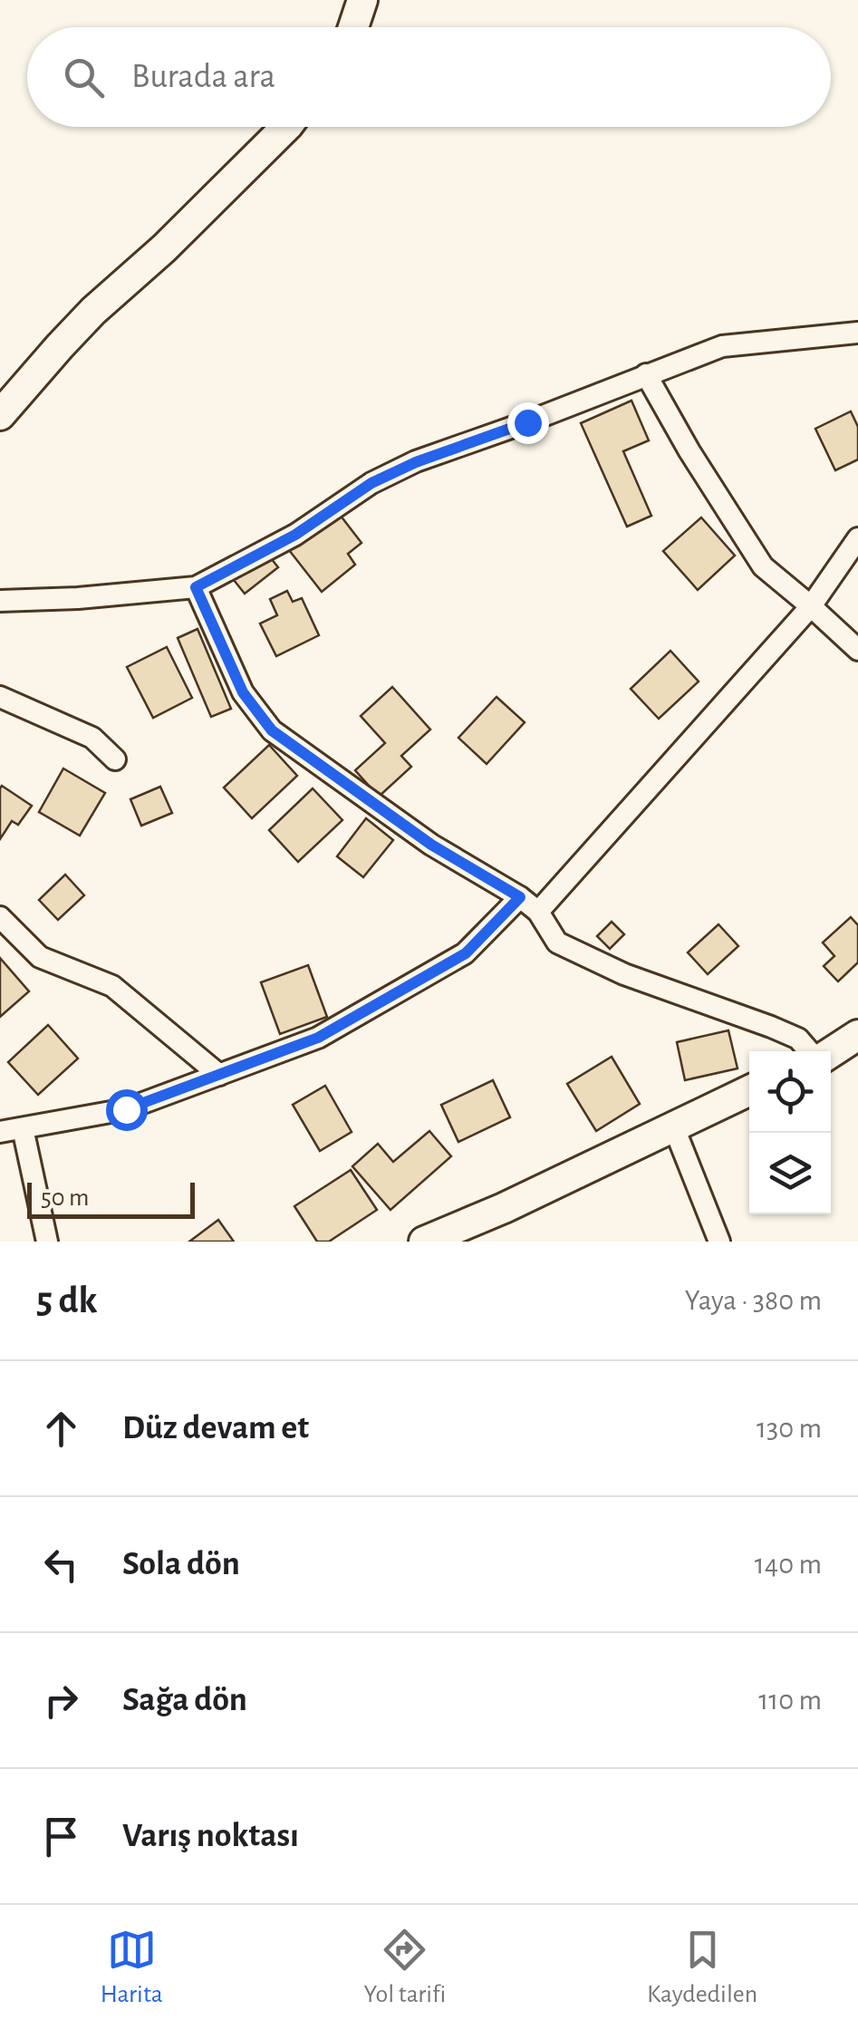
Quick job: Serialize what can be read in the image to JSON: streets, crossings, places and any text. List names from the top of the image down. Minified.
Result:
{"scale_bar":"50 m","page":{"search":"Burada ara","scale":"50 m","heading":["5 dk","Yaya · 380 m"],"list":[["Düz devam et","130 m"],["Sola dön","140 m"],["Sağa dön","110 m"],"Varış noktası"],"nav":["Harita","Yol tarifi","Kaydedilen"]}}
